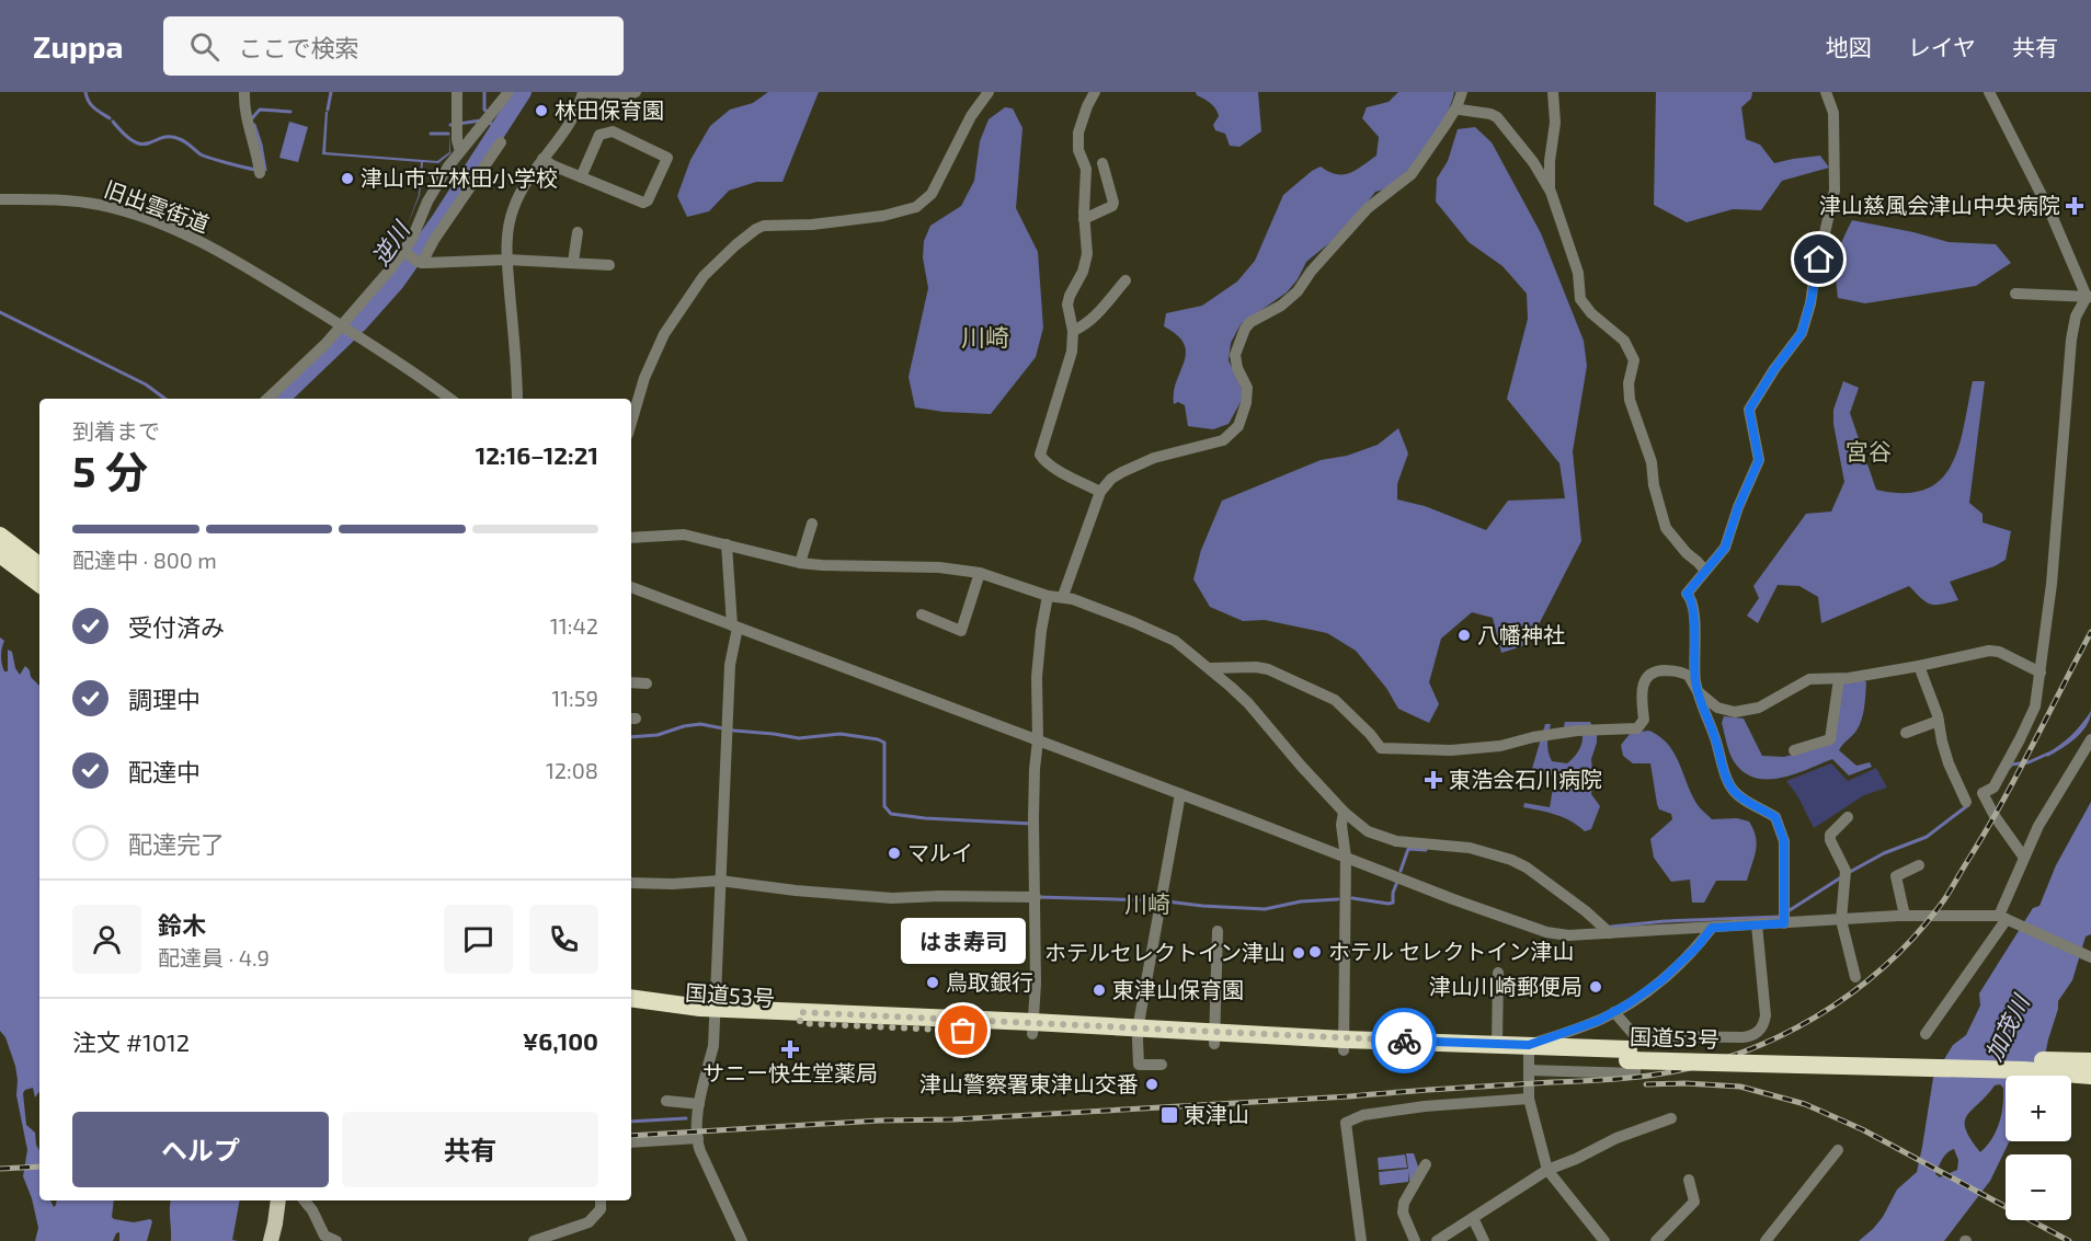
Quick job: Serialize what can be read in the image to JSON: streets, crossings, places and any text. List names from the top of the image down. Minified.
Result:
{"streets":{"highway":["国道53号"],"street":["旧出雲街道"]},"districts":["川崎","宮谷","川崎"],"water":["逆川","加茂川"],"places":{"other":["林田保育園","津山市立林田小学校","八幡神社","マルイ","ホテル セレクトイン津山","ホテルセレクトイン津山","鳥取銀行","津山川崎郵便局","東津山保育園","はま寿司","津山警察署東津山交番"],"health":["津山慈風会津山中央病院","東浩会石川病院","サニー快生堂薬局"],"transit":["東津山"]},"page":{"header":"Zuppa","search":"ここで検索","nav":["地図","レイヤ","共有"],"heading":["5 分","到着まで","12:16–12:21"],"panel":["鈴木","配達員 · 4.9","注文 #1012","¥6,100"],"bar":"配達中 · 800 m","list":[["受付済み","11:42"],["調理中","11:59"],["配達中","12:08"],"配達完了"],"bubble":"はま寿司","map_buttons":["+","−"],"buttons":["ヘルプ","共有"]}}
